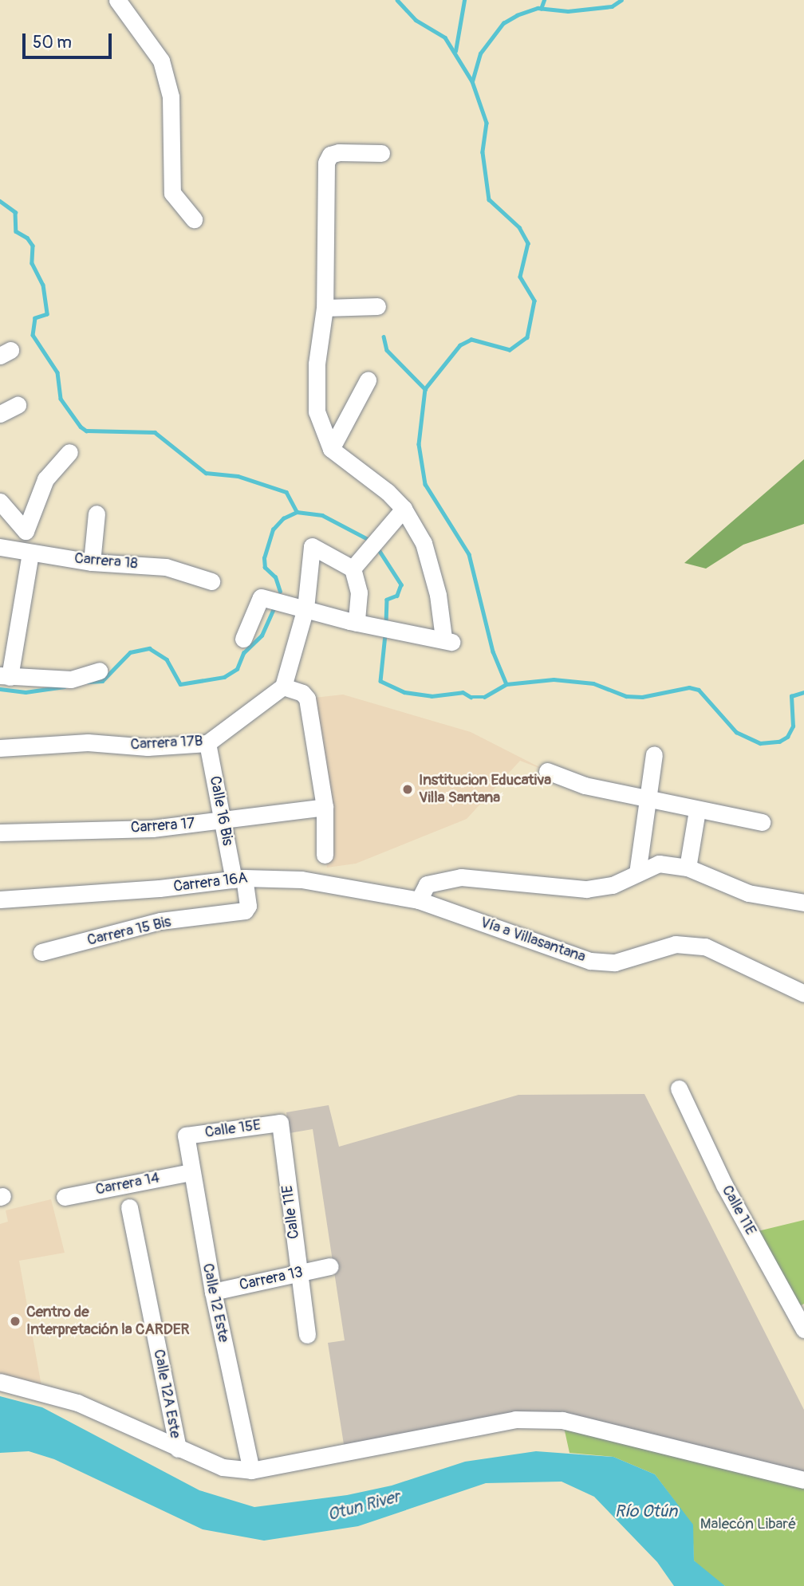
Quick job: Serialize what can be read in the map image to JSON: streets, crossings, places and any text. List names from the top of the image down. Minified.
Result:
{"streets":{"street":["Carrera 18","Carrera 17B","Calle 16 Bis","Carrera 17","Carrera 16A","Carrera 15 Bis","Vía a Villasantana","Calle 15E","Carrera 14","Calle 11E","Carrera 13","Calle 12 Este","Calle 12A Este"]},"crossings":[["Carrera 17B","Calle 16 Bis"],["Calle 16 Bis","Carrera 17"],["Calle 16 Bis","Carrera 16A"],["Calle 16 Bis","Carrera 15 Bis"],["Carrera 16A","Vía a Villasantana"],["Calle 15E","Calle 11E"],["Calle 15E","Calle 12 Este"],["Carrera 14","Calle 12 Este"],["Calle 11E","Carrera 13"],["Carrera 13","Calle 12 Este"]],"water":["Otun River","Río Otún"],"parks":["Malecón Libaré"],"places":["Institucion Educativa Villa Santana","Centro de Interpretación la CARDER"],"scale_bar":"50 m"}
